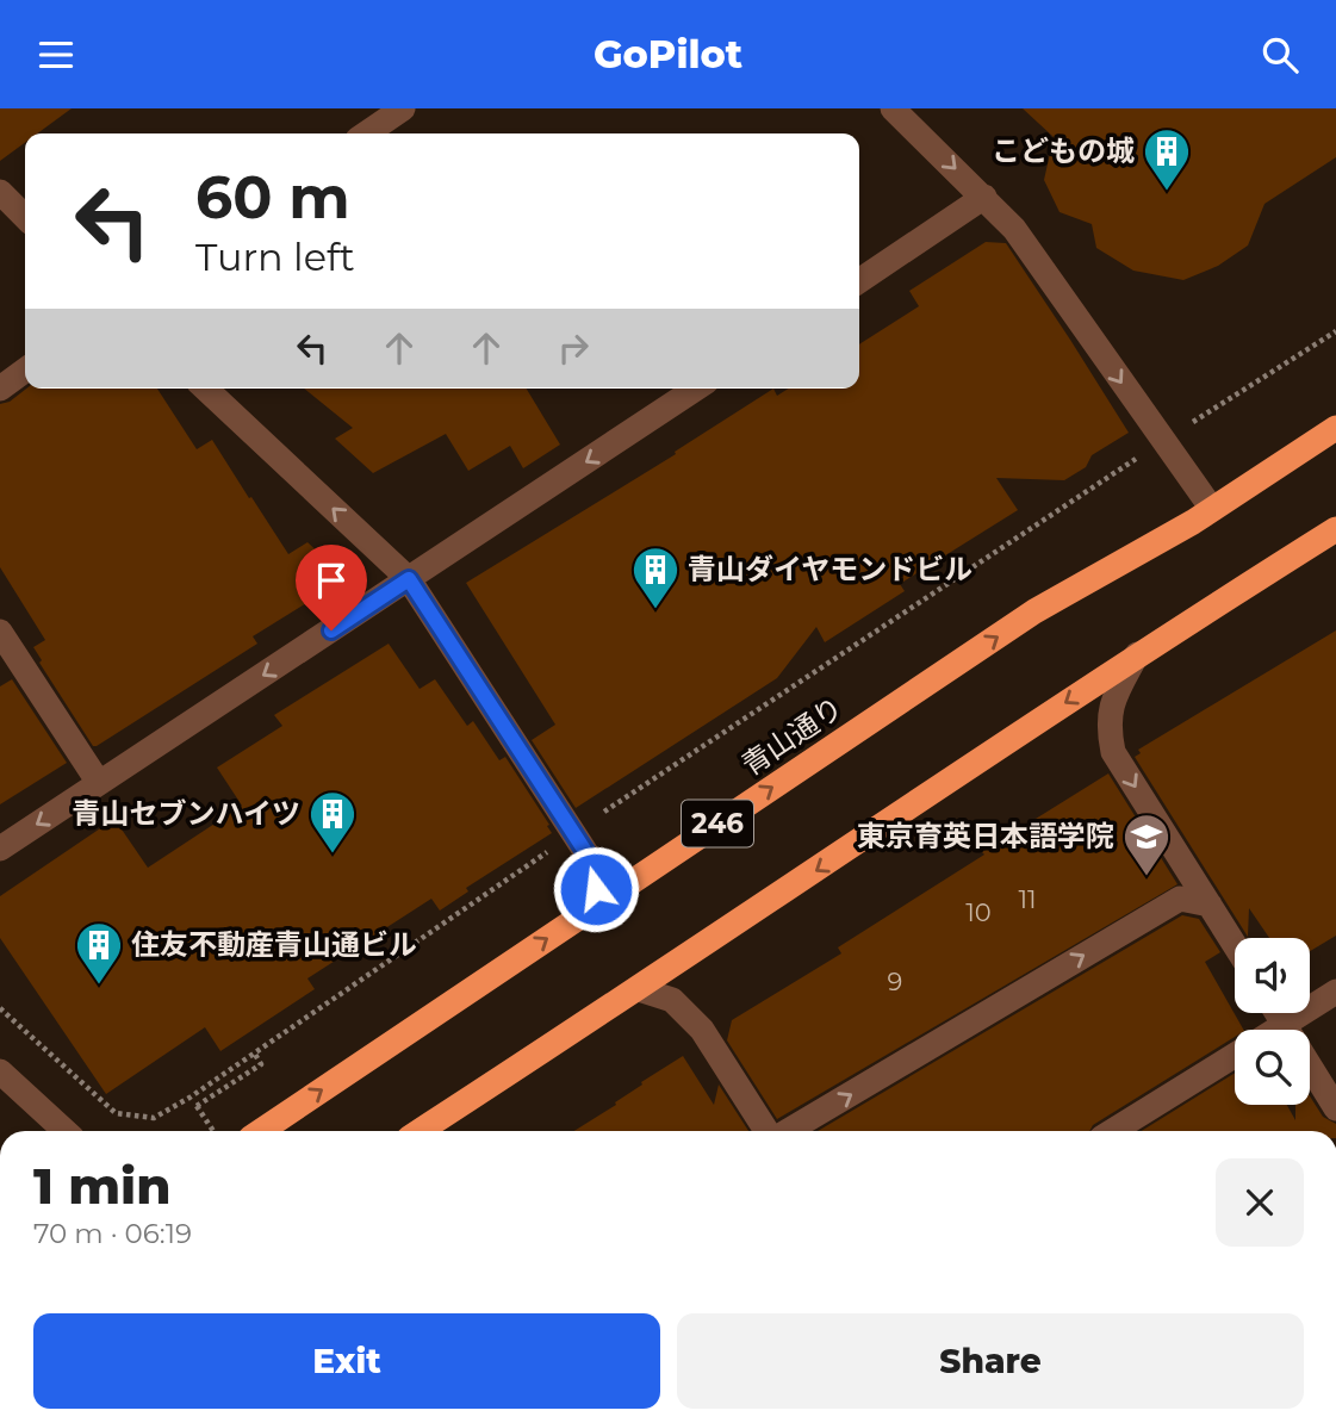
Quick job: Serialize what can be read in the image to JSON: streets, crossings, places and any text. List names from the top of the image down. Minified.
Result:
{"streets":{"highway":["青山通り","246"]},"places":{"building":["こどもの城","青山ダイヤモンドビル","青山セブンハイツ","住友不動産青山通ビル"],"school or university":["東京育英日本語学院"]},"house_numbers":["11","10","9"],"page":{"header":"GoPilot","turn":["60 m","Turn left"],"heading":["1 min","70 m · 06:19"],"buttons":["Exit","Share"]}}
